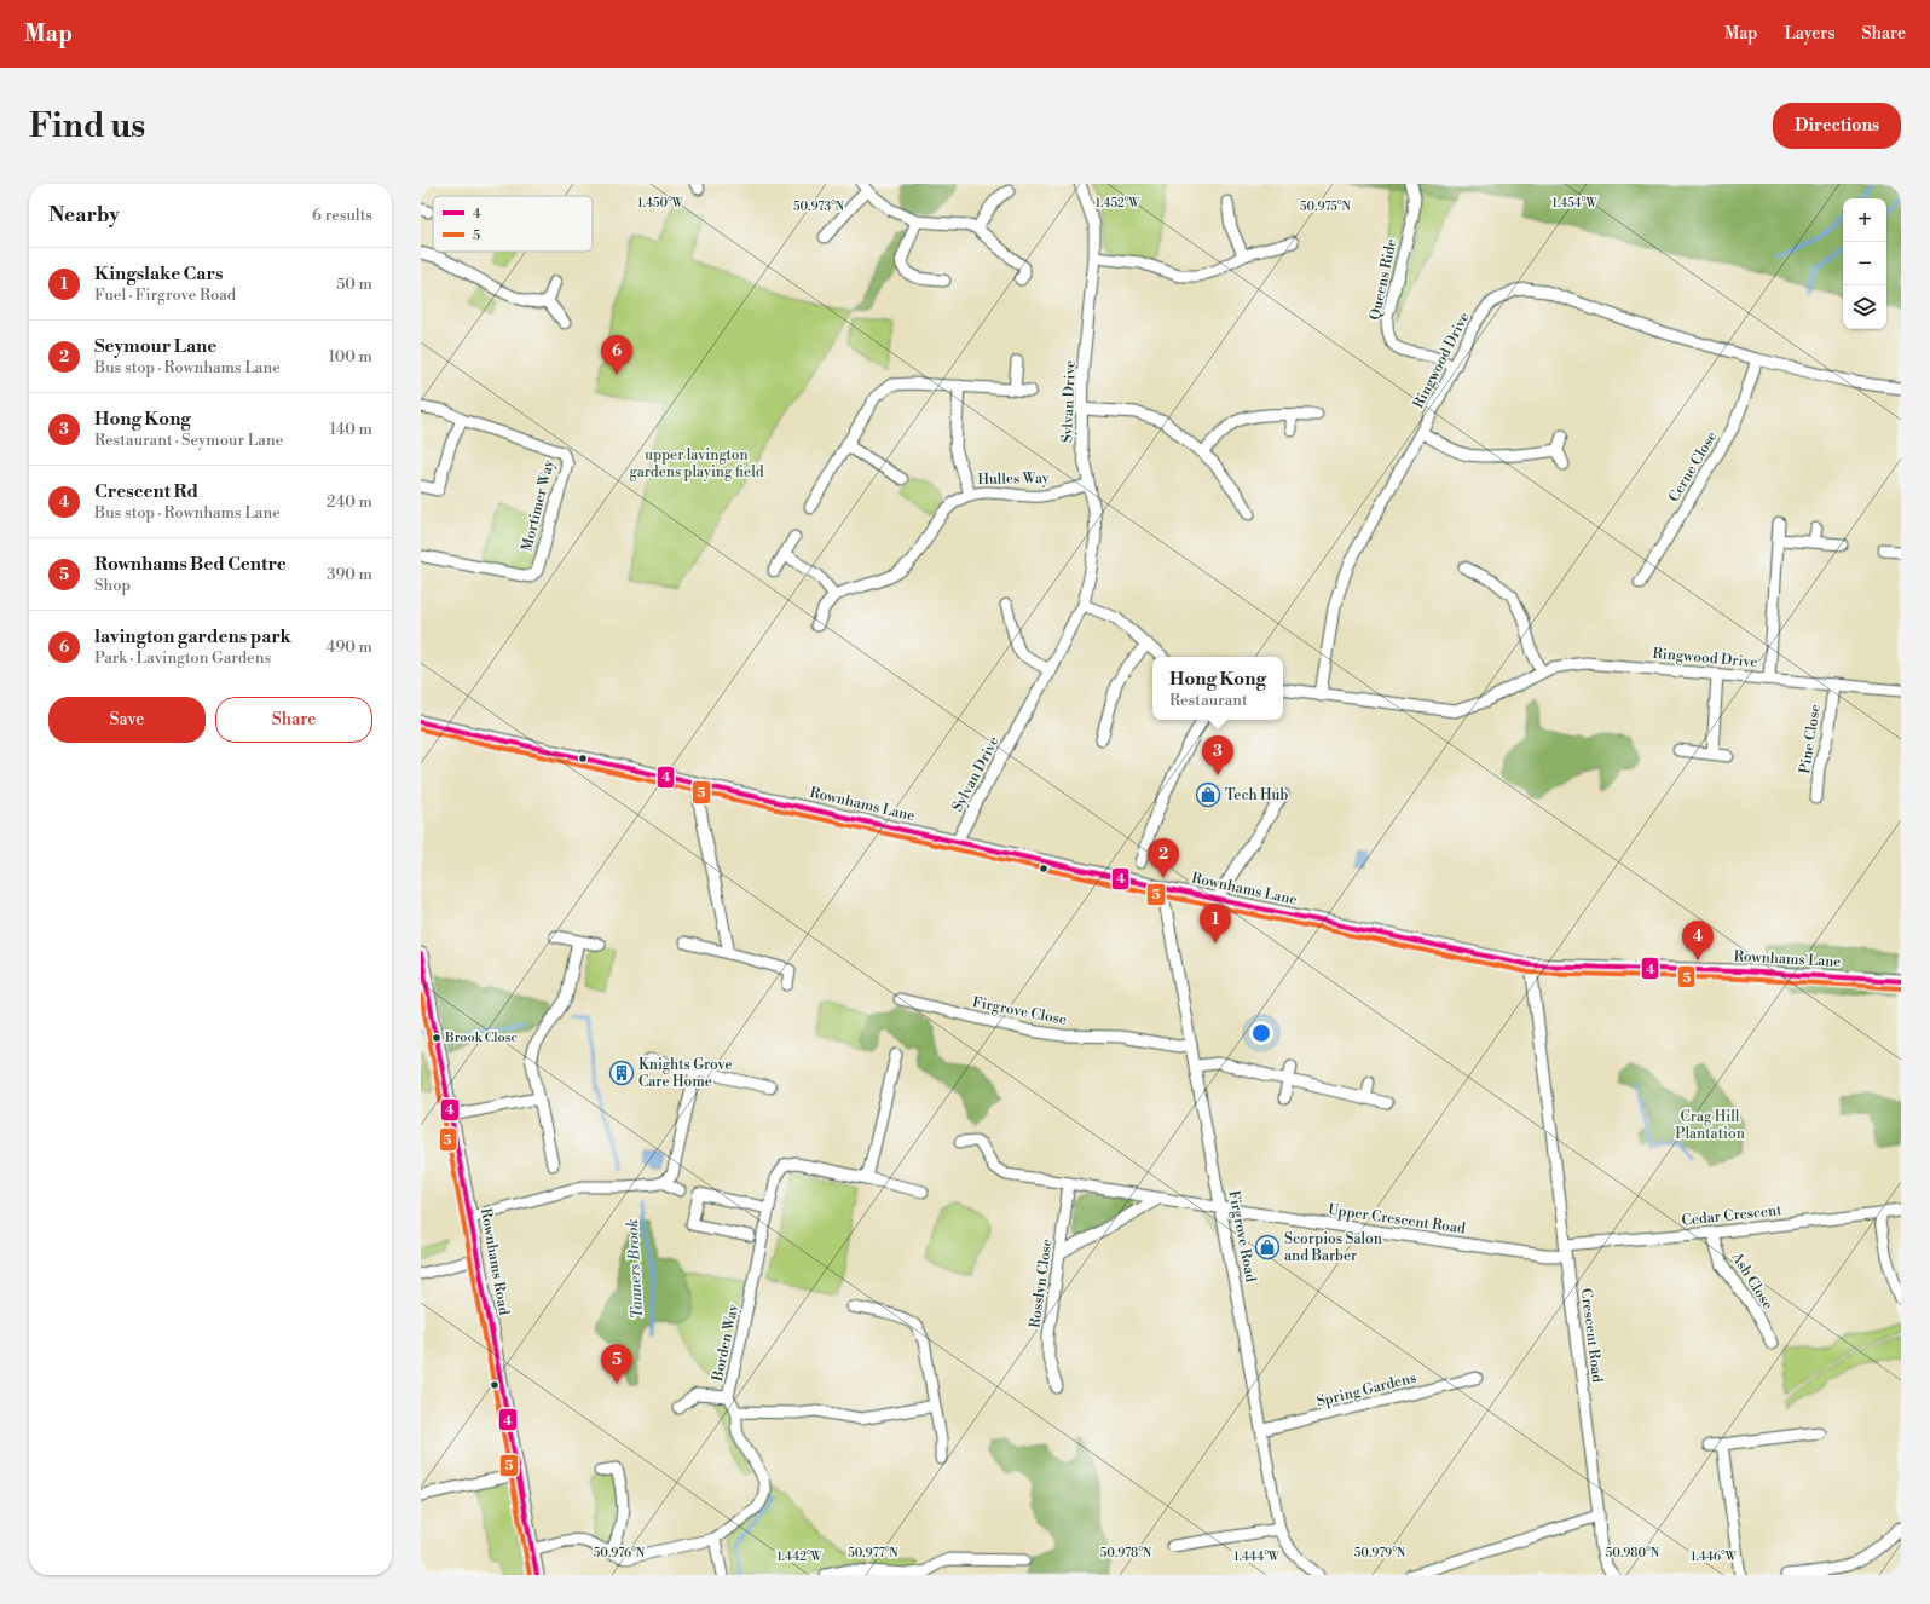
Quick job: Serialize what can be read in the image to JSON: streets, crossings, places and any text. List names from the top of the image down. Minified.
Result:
{"streets":{"street":["Queens Ride","Ringwood Drive","Sylvan Drive","Cerne Close","Hulles Way","Mortimer Way","Pine Close","Rownhams Lane","Firgrove Close","Cedar Crescent","Upper Crescent Road","Firgrove Road","Rownhams Road","Ash Close","Rosslyn Close","Crescent Road","Borden Way","Spring Gardens"]},"crossings":[["Queens Ride","Ringwood Drive"],["Ringwood Drive","Cerne Close"],["Ringwood Drive","Pine Close"],["Sylvan Drive","Hulles Way"],["Sylvan Drive","Rownhams Lane"],["Rownhams Lane","Firgrove Road"],["Rownhams Lane","Crescent Road"],["Firgrove Close","Firgrove Road"],["Cedar Crescent","Upper Crescent Road"],["Cedar Crescent","Ash Close"],["Cedar Crescent","Crescent Road"],["Upper Crescent Road","Firgrove Road"],["Upper Crescent Road","Crescent Road"],["Firgrove Road","Spring Gardens"],["Rownhams Road","Borden Way"]],"water":["Tanners Brook"],"parks":["upper lavington gardens playing field","Crag Hill Plantation"],"places":{"shop":["Tech Hub","Scorpios Salon and Barber"],"other":["Brook Close"],"building":["Knights Grove Care Home"]},"lines":["transit line 4","transit line 5"],"legend":["4","5"],"page":{"header":"Map","nav":["Map","Layers","Share"],"buttons":["Directions",["Save","Share"]],"title":"Find us","heading":["Nearby","6 results"],"map_buttons":["+","−"],"list":[{"mark":"1","name":"Kingslake Cars","note":"Fuel · Firgrove Road","value":"50 m"},{"mark":"2","name":"Seymour Lane","note":"Bus stop · Rownhams Lane","value":"100 m"},{"mark":"3","name":"Hong Kong","note":"Restaurant · Seymour Lane","value":"140 m"},{"mark":"4","name":"Crescent Rd","note":"Bus stop · Rownhams Lane","value":"240 m"},{"mark":"5","name":"Rownhams Bed Centre","note":"Shop","value":"390 m"},{"mark":"6","name":"lavington gardens park","note":"Park · Lavington Gardens","value":"490 m"}],"pins":["6","3","2","1","4","5"],"popup":["Hong Kong","Restaurant"]},"coordinates":["1.450°W","1.452°W","1.454°W","50.973°N","50.975°N","50.976°N","50.977°N","50.978°N","50.979°N","50.980°N","1.442°W","1.444°W","1.446°W"]}
